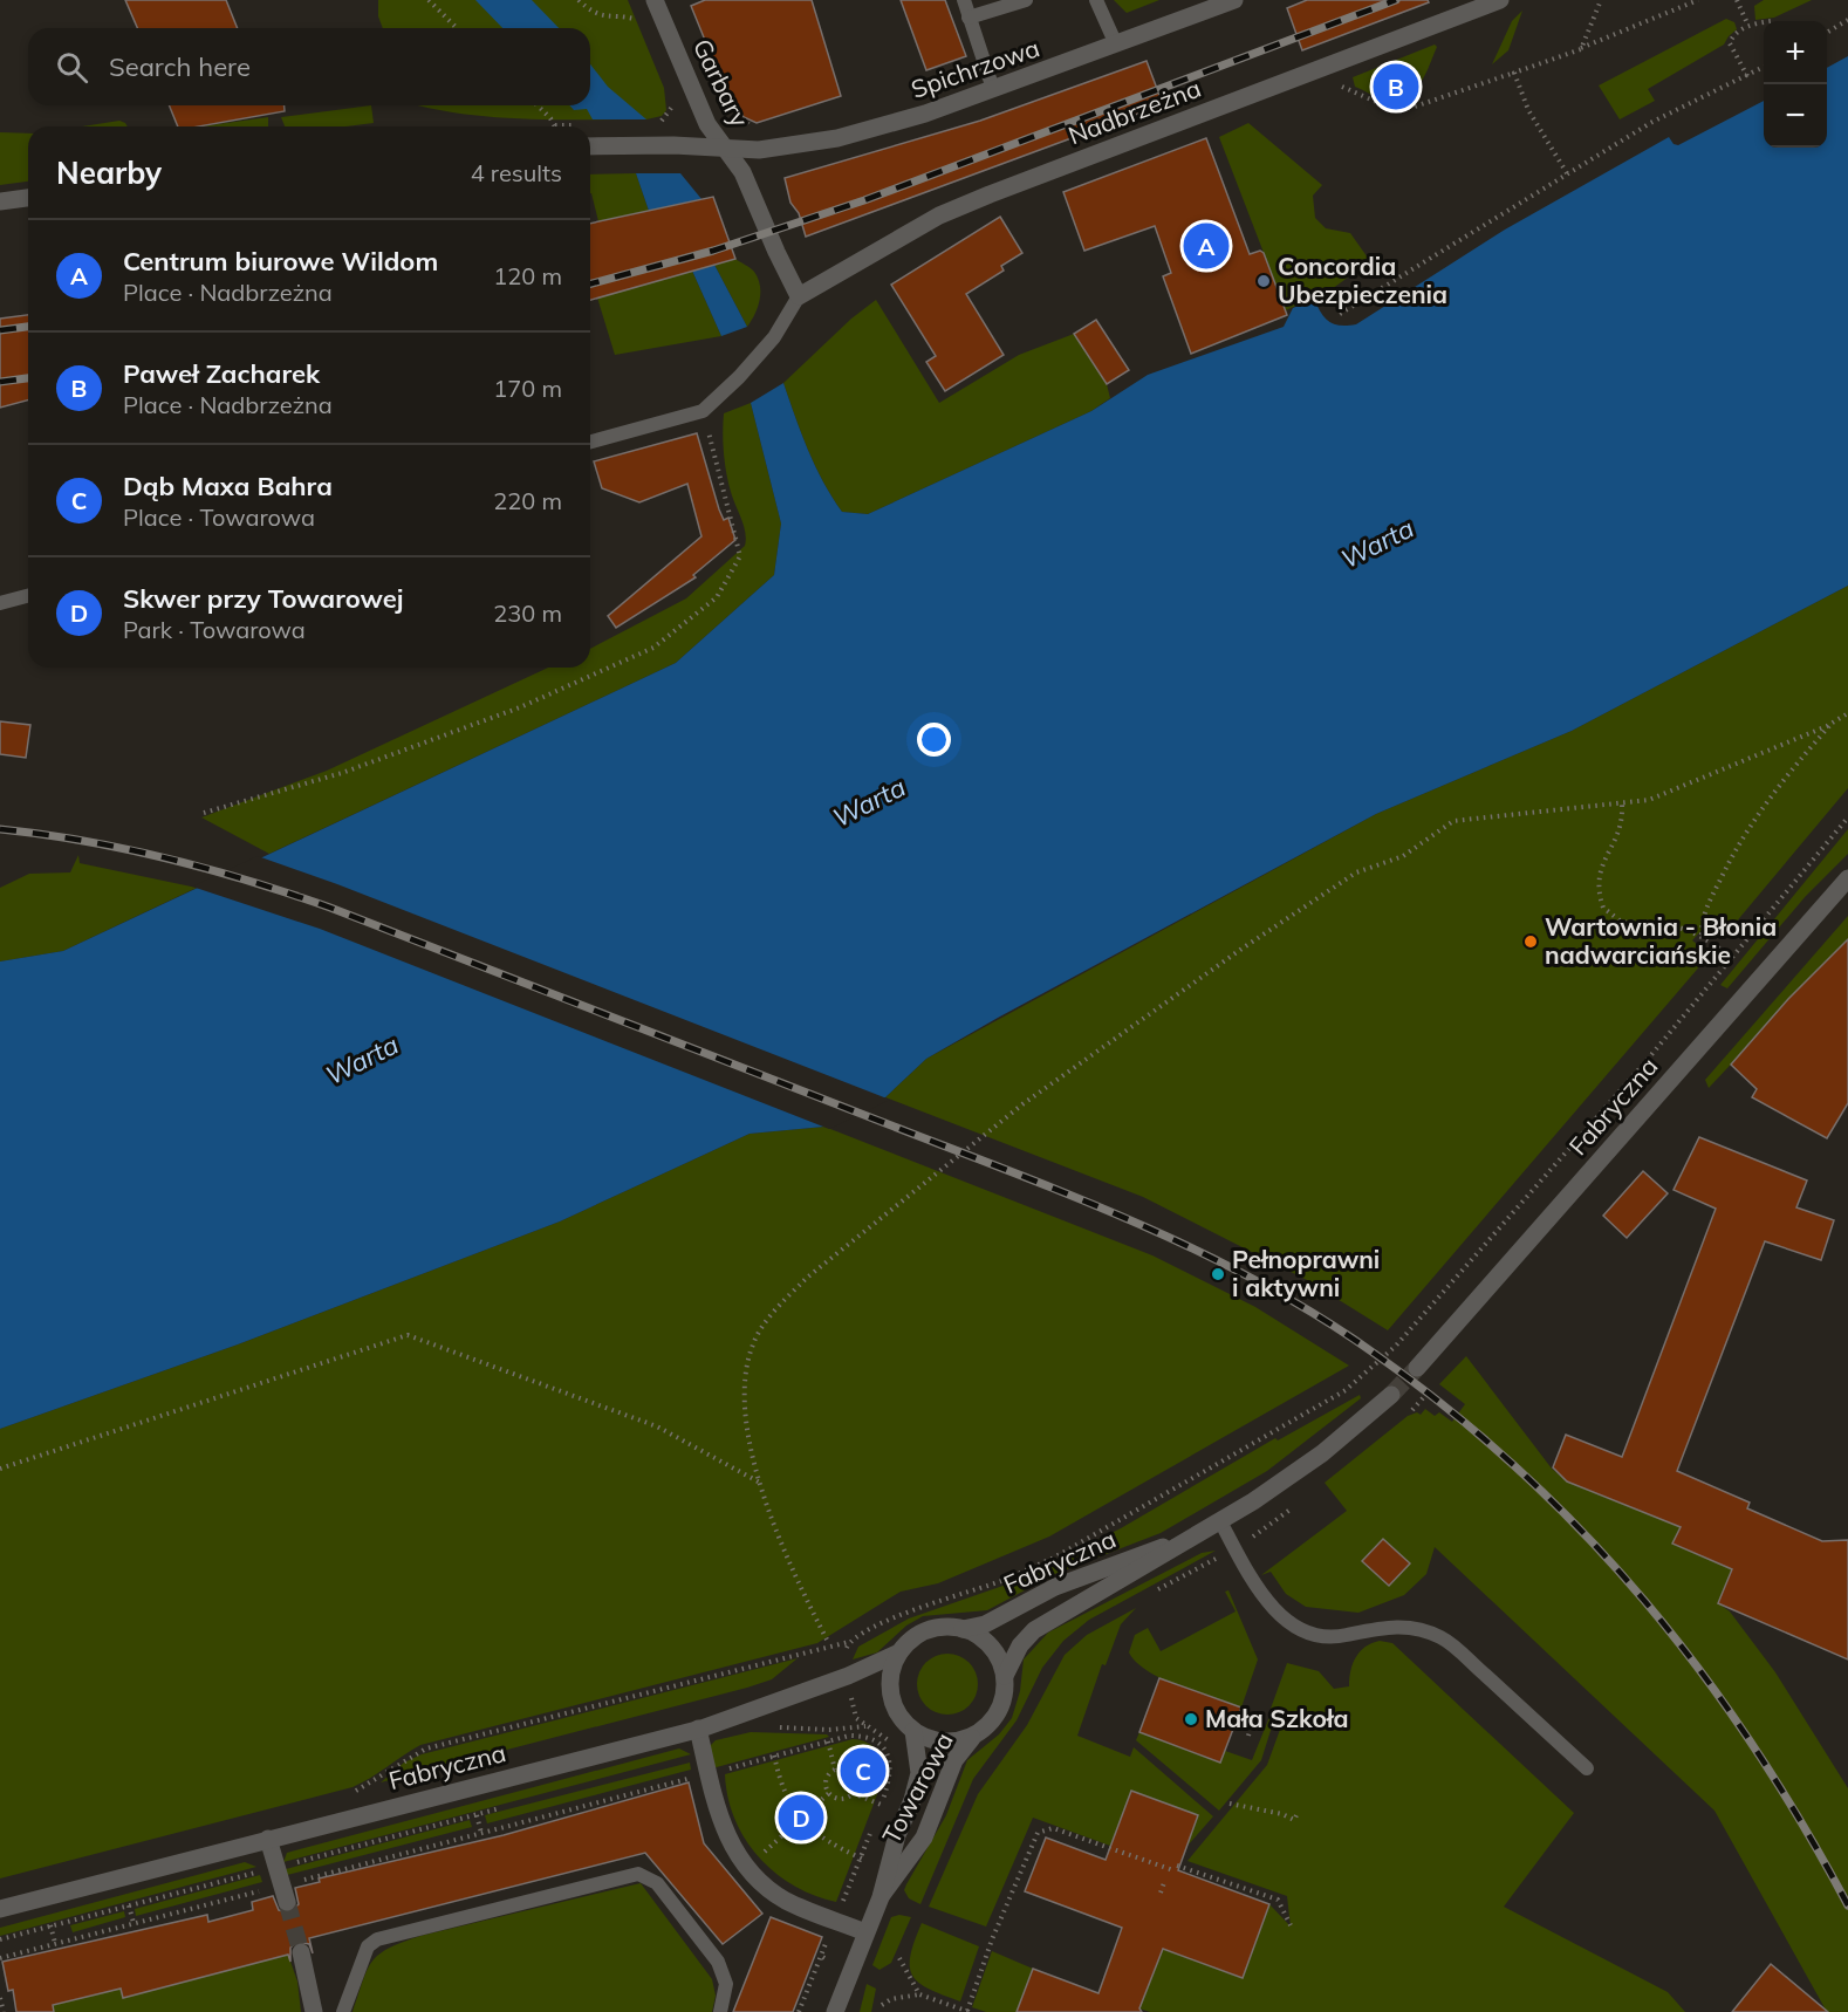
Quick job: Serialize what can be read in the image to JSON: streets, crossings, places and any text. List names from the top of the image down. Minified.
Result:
{"streets":{"street":["Spichrzowa","Garbary","Nadbrzeżna","Fabryczna","Towarowa"]},"crossings":[["Spichrzowa","Garbary"],["Garbary","Nadbrzeżna"],["Fabryczna","Towarowa"]],"water":["Warta"],"places":["Concordia Ubezpieczenia","Wartownia - Błonia nadwarciańskie","Pełnoprawni i aktywni","Mała Szkoła"],"page":{"map_buttons":["+","−"],"search":"Search here","pins":["B","A","C","D"],"heading":["Nearby","4 results"],"list":[{"mark":"A","name":"Centrum biurowe Wildom","note":"Place · Nadbrzeżna","value":"120 m"},{"mark":"B","name":"Paweł Zacharek","note":"Place · Nadbrzeżna","value":"170 m"},{"mark":"C","name":"Dąb Maxa Bahra","note":"Place · Towarowa","value":"220 m"},{"mark":"D","name":"Skwer przy Towarowej","note":"Park · Towarowa","value":"230 m"}]}}
